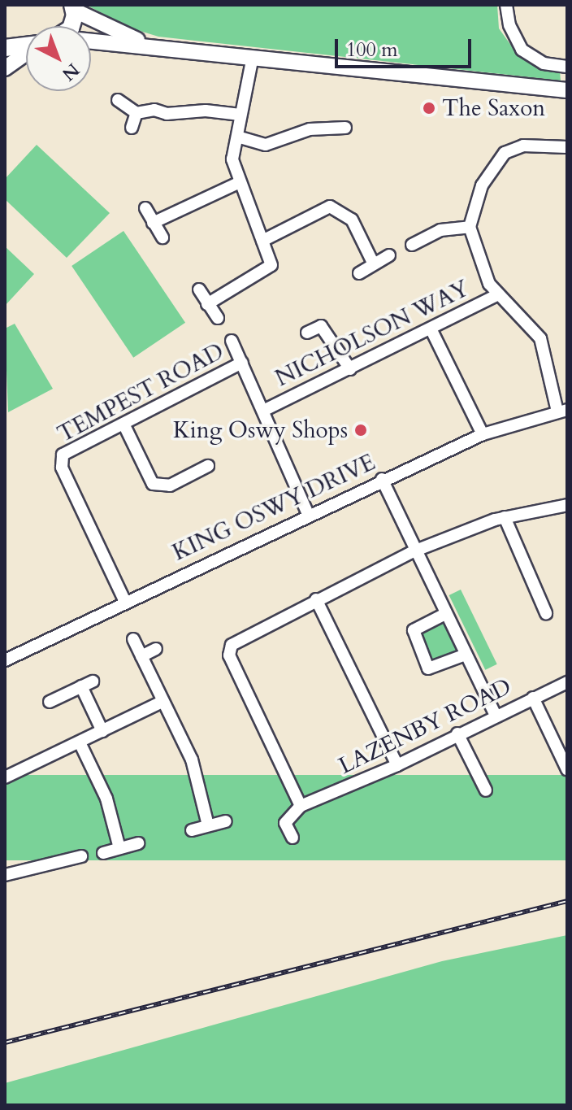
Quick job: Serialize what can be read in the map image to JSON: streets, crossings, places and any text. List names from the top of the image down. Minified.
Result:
{"streets":{"street":["NICHOLSON WAY","TEMPEST ROAD","KING OSWY DRIVE","LAZENBY ROAD"]},"crossings":[["TEMPEST ROAD","KING OSWY DRIVE"]],"places":["The Saxon","King Oswy Shops"],"scale_bar":"100 m","north":"bottom right"}
